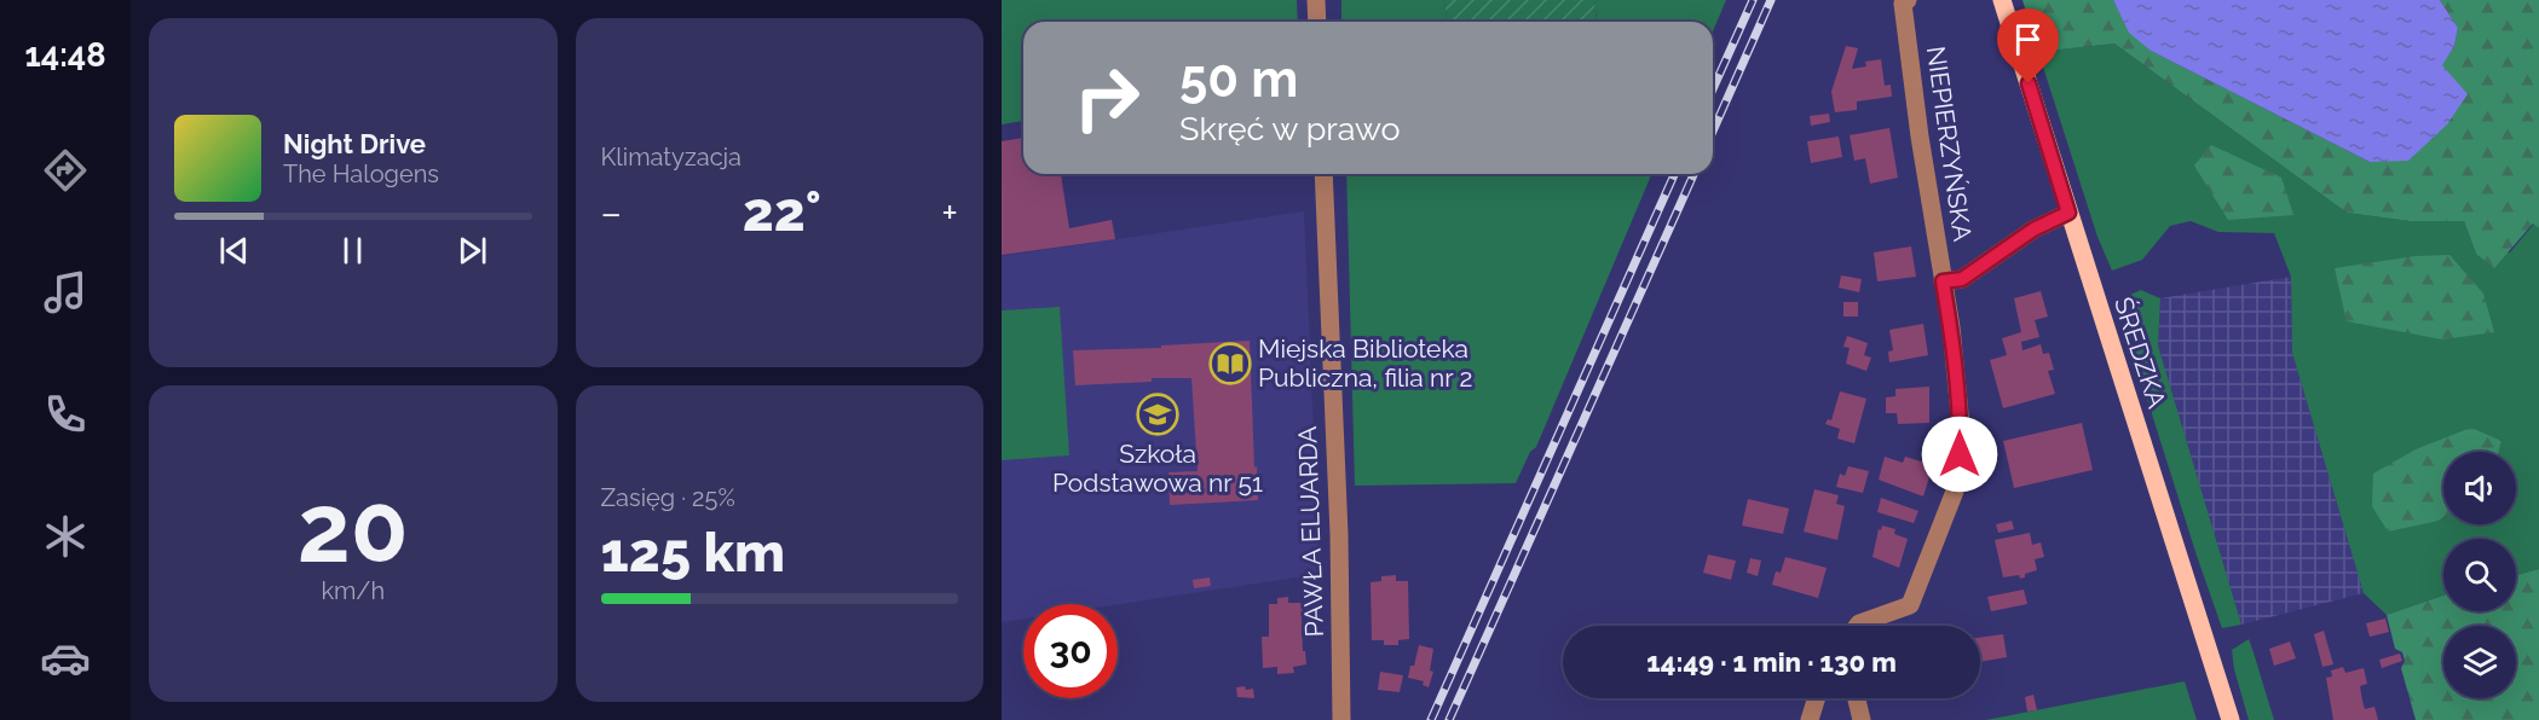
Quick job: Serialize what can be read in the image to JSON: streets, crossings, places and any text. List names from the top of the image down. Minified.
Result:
{"streets":{"main road":["ŚREDZKA"],"street":["NIEPIERZYŃSKA","PAWŁA ELUARDA"]},"places":{"library":["Miejska Biblioteka Publiczna, filia nr 2"],"school or university":["Szkoła Podstawowa nr 51"]},"page":{"tabs":"14:48","tile":["Klimatyzacja",["20","km/h"],["Zasięg · 25%","125 km"]],"turn":["50 m","Skręć w prawo"],"song":["Night Drive","The Halogens"],"heat":["−","22°","+"],"limit":"30","trip":"14:49 · 1 min · 130 m"}}
